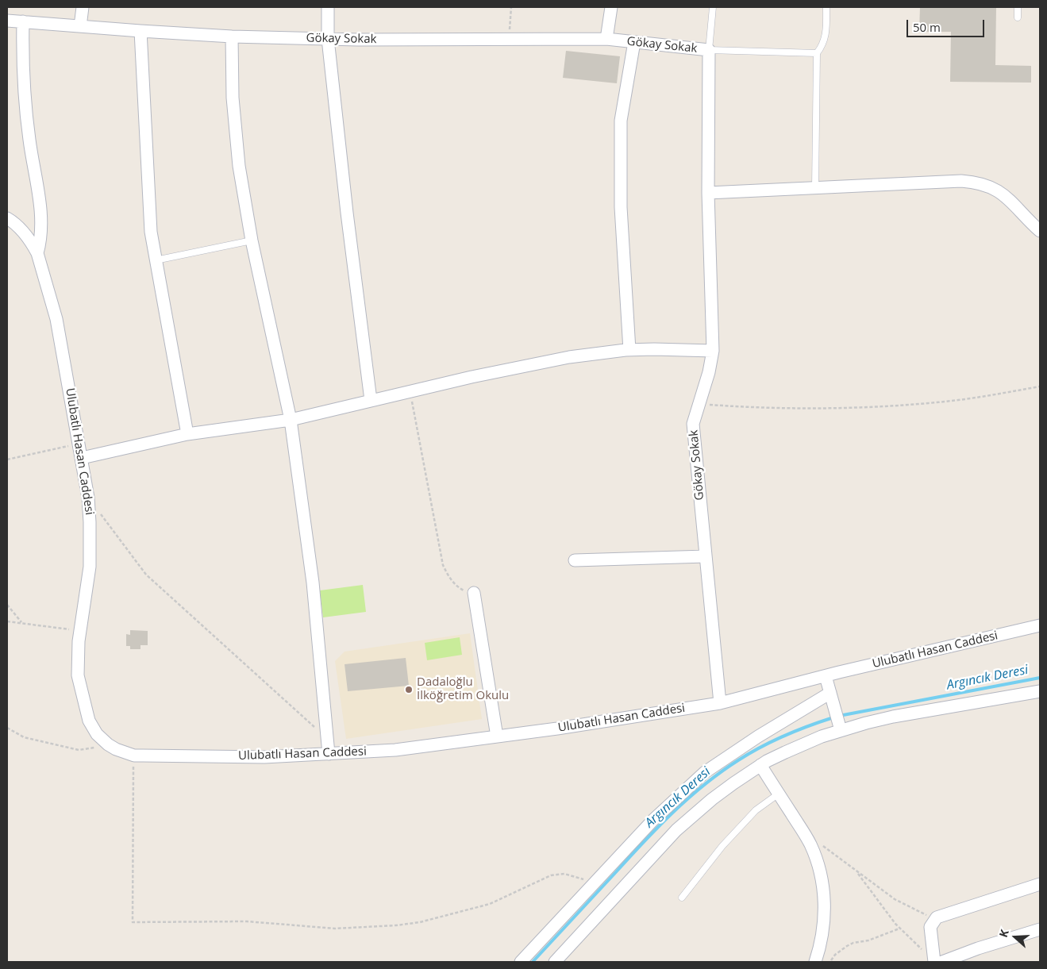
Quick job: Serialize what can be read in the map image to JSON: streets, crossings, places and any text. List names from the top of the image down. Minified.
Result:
{"streets":{"street":["Gökay Sokak","Ulubatlı Hasan Caddesi"]},"crossings":[["Gökay Sokak","Ulubatlı Hasan Caddesi"]],"water":["Argıncık Deresi"],"places":["Dadaloğlu İlköğretim Okulu"],"scale_bar":"50 m","north":"left"}
